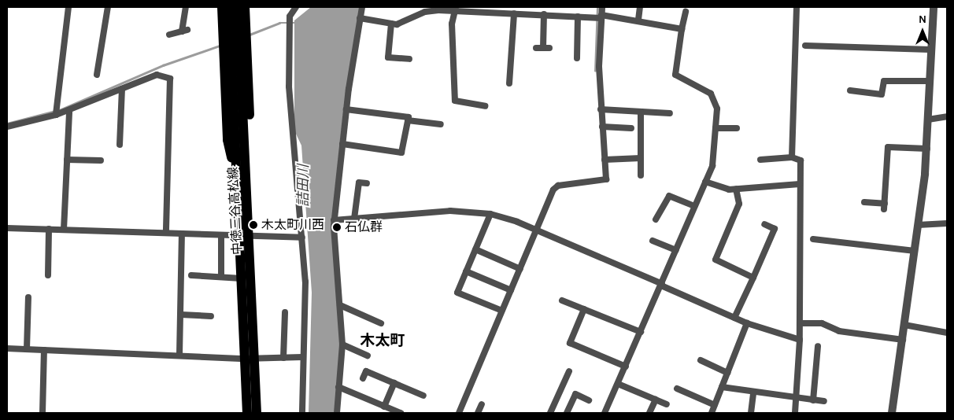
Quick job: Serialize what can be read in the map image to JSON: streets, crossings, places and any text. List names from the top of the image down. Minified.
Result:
{"streets":{"main road":["中徳三谷高松線"]},"districts":["木太町"],"water":["詰田川"],"places":["木太町川西","石仏群"],"north":"top"}
